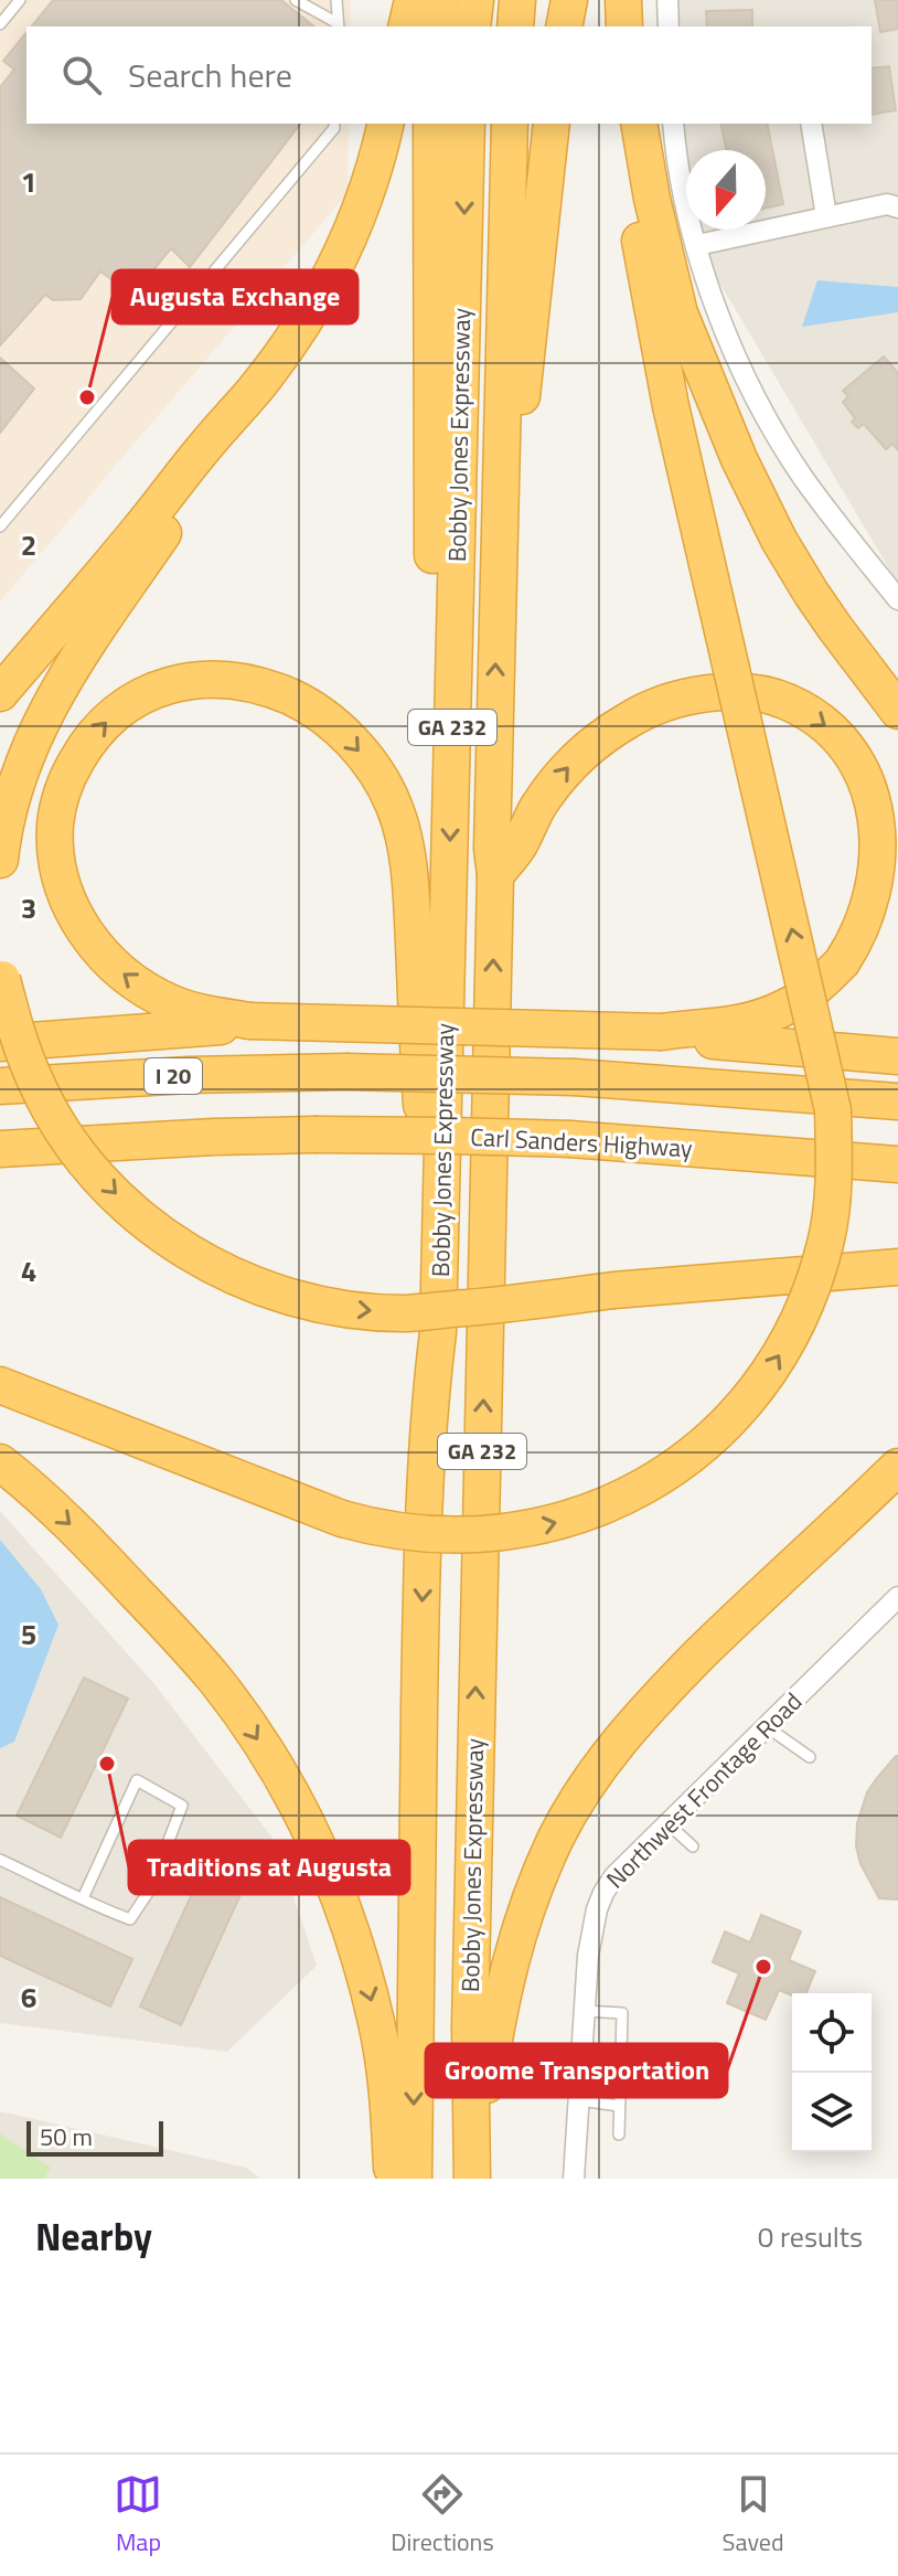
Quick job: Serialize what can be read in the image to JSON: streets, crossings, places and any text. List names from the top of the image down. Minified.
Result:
{"streets":{"highway":["Bobby Jones Expressway","GA 232","I 20","Carl Sanders Highway"],"street":["Northwest Frontage Road"]},"places":["Augusta Exchange","Traditions at Augusta","Groome Transportation"],"scale_bar":"50 m","north":"bottom","page":{"search":"Search here","scale":"50 m","heading":["Nearby","0 results"],"nav":["Map","Directions","Saved"]},"grid":{"rows":["1","2","3","4","5","6"]}}
